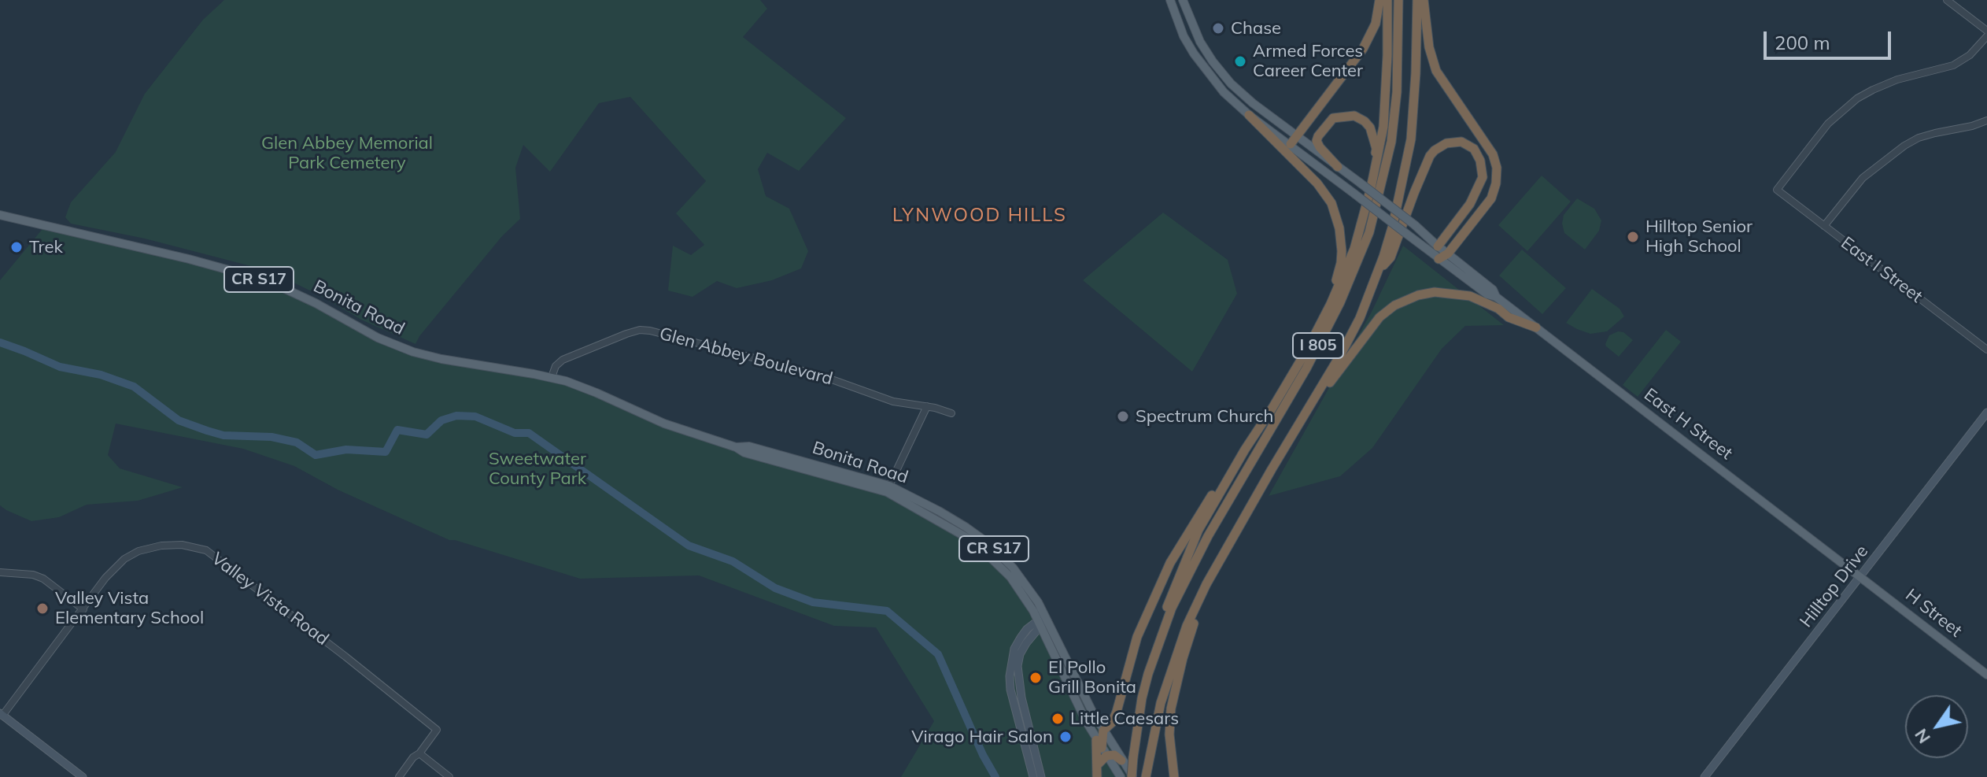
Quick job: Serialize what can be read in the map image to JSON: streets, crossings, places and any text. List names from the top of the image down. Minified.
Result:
{"streets":{"highway":["I 805"],"main road":["CR S17","Bonita Road","East H Street","Hilltop Drive","H Street"],"street":["East I Street","Glen Abbey Boulevard","Valley Vista Road"]},"crossings":[["Bonita Road","I 805"],["Bonita Road","Glen Abbey Boulevard"],["East H Street","Hilltop Drive"],["East H Street","H Street"],["Hilltop Drive","H Street"]],"districts":["LYNWOOD HILLS"],"parks":["Glen Abbey Memorial Park Cemetery","Sweetwater County Park"],"places":["Chase","Armed Forces Career Center","Hilltop Senior High School","Trek","Spectrum Church","Valley Vista Elementary School","El Pollo Grill Bonita","Little Caesars","Virago Hair Salon"],"scale_bar":"200 m","north":"bottom left"}
